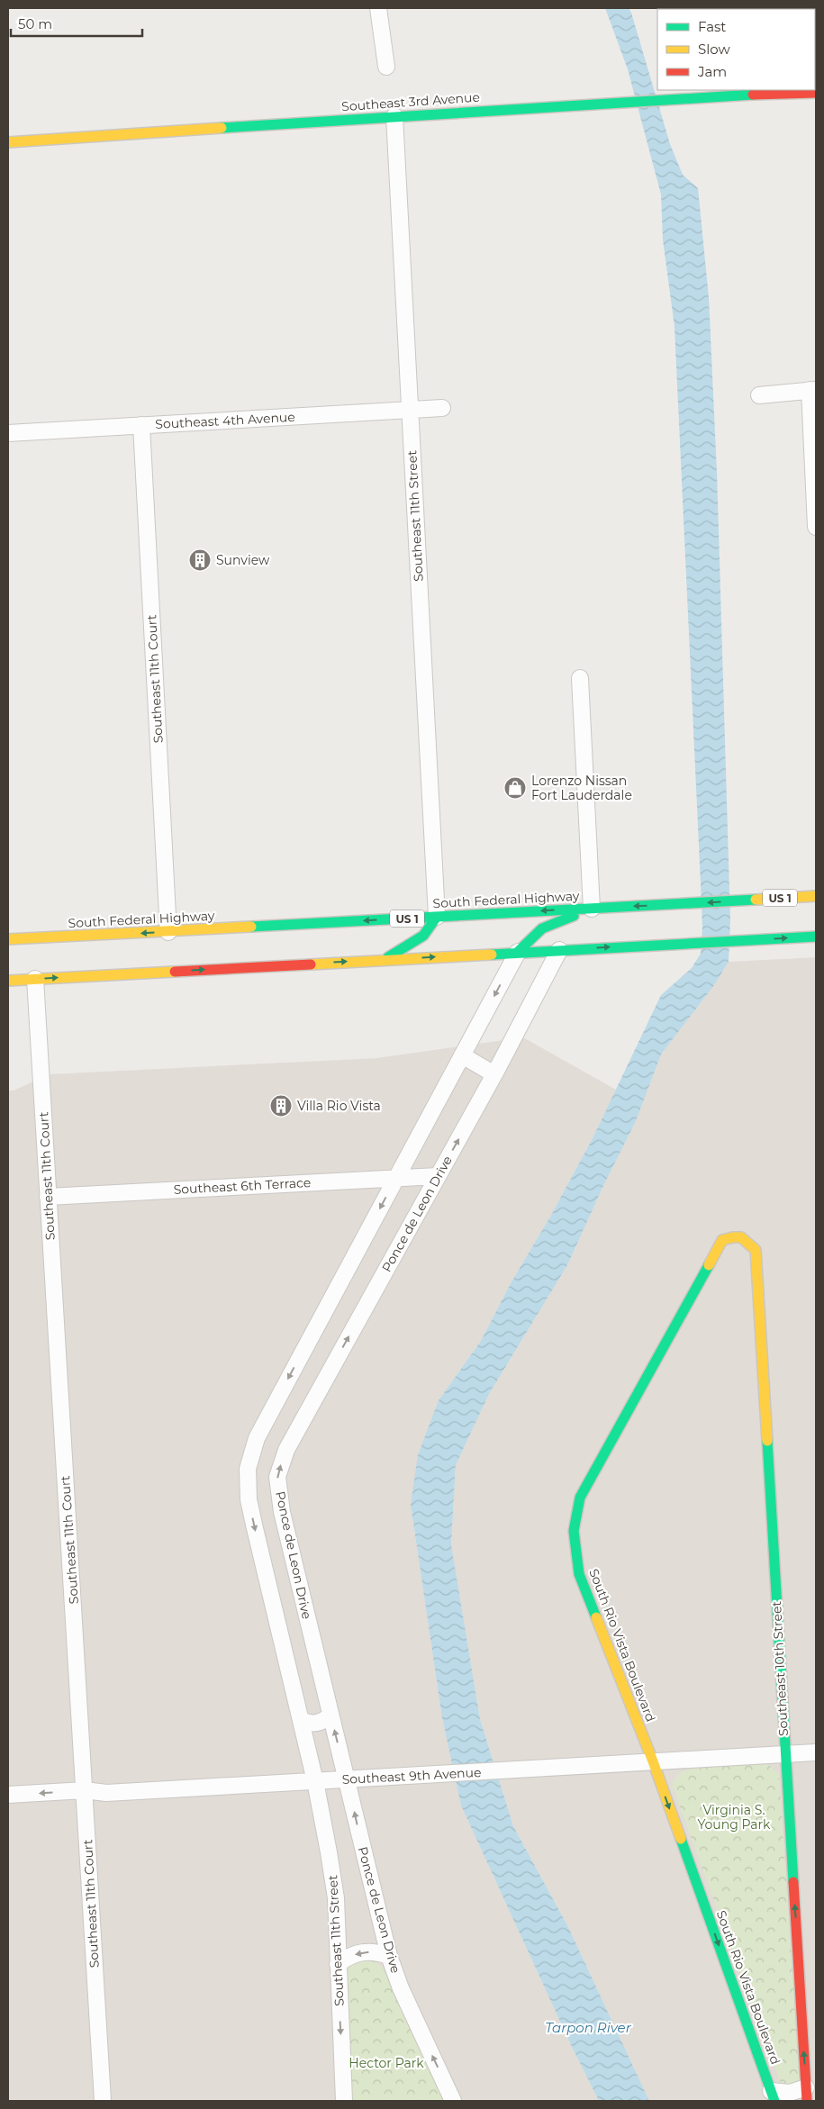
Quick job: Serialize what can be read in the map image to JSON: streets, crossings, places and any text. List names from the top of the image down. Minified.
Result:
{"streets":{"main road":["Southeast 3rd Avenue","US 1","South Federal Highway","South Rio Vista Boulevard","Southeast 10th Street"],"street":["Southeast 4th Avenue","Southeast 11th Street","Southeast 11th Court","Southeast 6th Terrace","Ponce de Leon Drive","Southeast 9th Avenue"]},"crossings":[["Southeast 3rd Avenue","Southeast 11th Street"],["Southeast 4th Avenue","Southeast 11th Street"],["Southeast 4th Avenue","Southeast 11th Court"],["Southeast 11th Street","South Federal Highway"],["Southeast 11th Street","Southeast 9th Avenue"],["Southeast 11th Court","South Federal Highway"],["Southeast 11th Court","Southeast 6th Terrace"],["Southeast 11th Court","Southeast 9th Avenue"],["Southeast 6th Terrace","Ponce de Leon Drive"],["Ponce de Leon Drive","Southeast 9th Avenue"],["South Rio Vista Boulevard","Southeast 10th Street"],["South Rio Vista Boulevard","Southeast 9th Avenue"],["Southeast 10th Street","Southeast 9th Avenue"]],"one_way":["South Rio Vista Boulevard","Southeast 10th Street"],"water":["Tarpon River"],"parks":["Virginia S. Young Park","Hector Park"],"places":{"building":["Sunview","Villa Rio Vista"],"shop":["Lorenzo Nissan Fort Lauderdale"]},"legend":["Fast","Slow","Jam"],"scale_bar":"50 m"}
